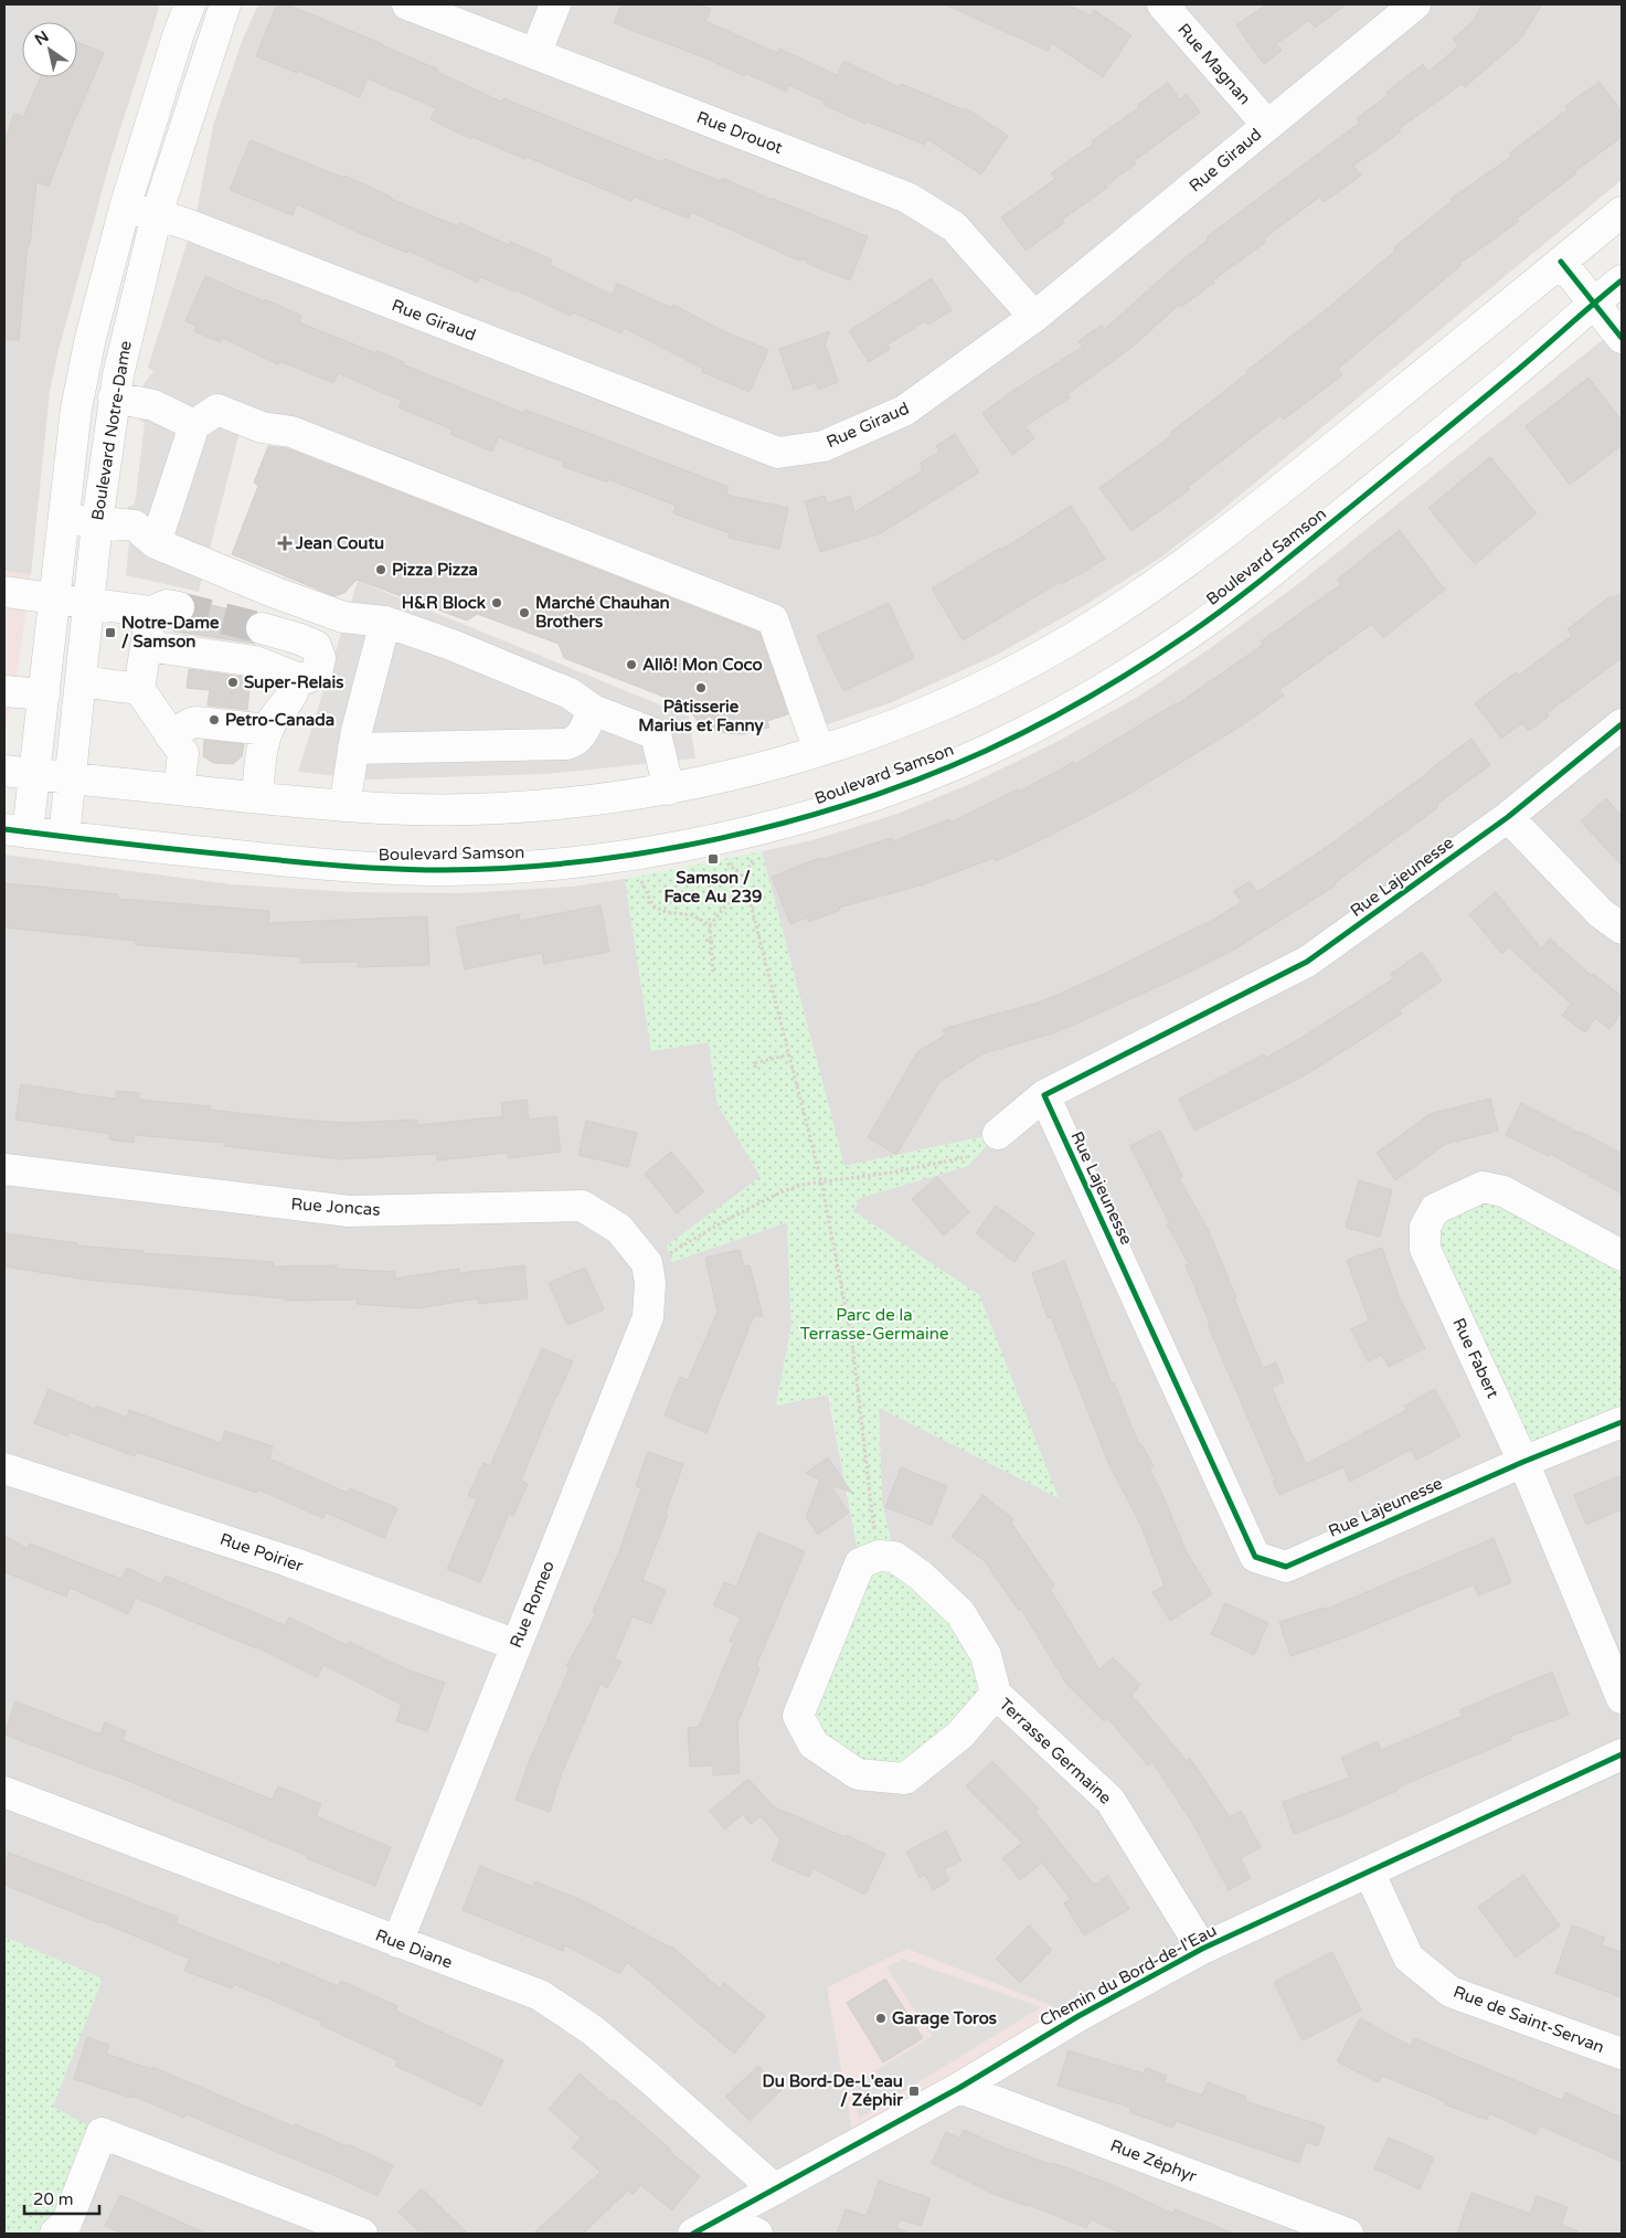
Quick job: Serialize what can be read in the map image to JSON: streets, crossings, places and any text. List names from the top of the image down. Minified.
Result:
{"streets":{"street":["Rue Magnan","Rue Drouot","Rue Giraud","Boulevard Notre-Dame","Boulevard Samson","Rue Lajeunesse","Rue Joncas","Rue Fabert","Rue Poirier","Rue Romeo","Terrasse Germaine","Rue Diane","Chemin du Bord-de-l'Eau","Rue de Saint-Servan","Rue Zéphyr"]},"crossings":[["Rue Magnan","Rue Giraud"],["Rue Drouot","Rue Giraud"],["Rue Giraud","Boulevard Notre-Dame"],["Boulevard Notre-Dame","Boulevard Samson"],["Rue Lajeunesse","Rue Fabert"],["Rue Joncas","Rue Romeo"],["Rue Poirier","Rue Romeo"],["Rue Romeo","Rue Diane"],["Terrasse Germaine","Chemin du Bord-de-l'Eau"],["Rue Diane","Chemin du Bord-de-l'Eau"],["Chemin du Bord-de-l'Eau","Rue de Saint-Servan"],["Chemin du Bord-de-l'Eau","Rue Zéphyr"]],"parks":["Parc de la Terrasse-Germaine"],"places":{"health":["Jean Coutu"],"other":["Pizza Pizza","H&R Block","Marché Chauhan Brothers","Allô! Mon Coco","Super-Relais","Pâtisserie Marius et Fanny","Petro-Canada","Garage Toros"],"transit":["Notre-Dame / Samson","Samson / Face Au 239","Du Bord-De-L'eau / Zéphir"]},"scale_bar":"20 m","north":"top left"}
